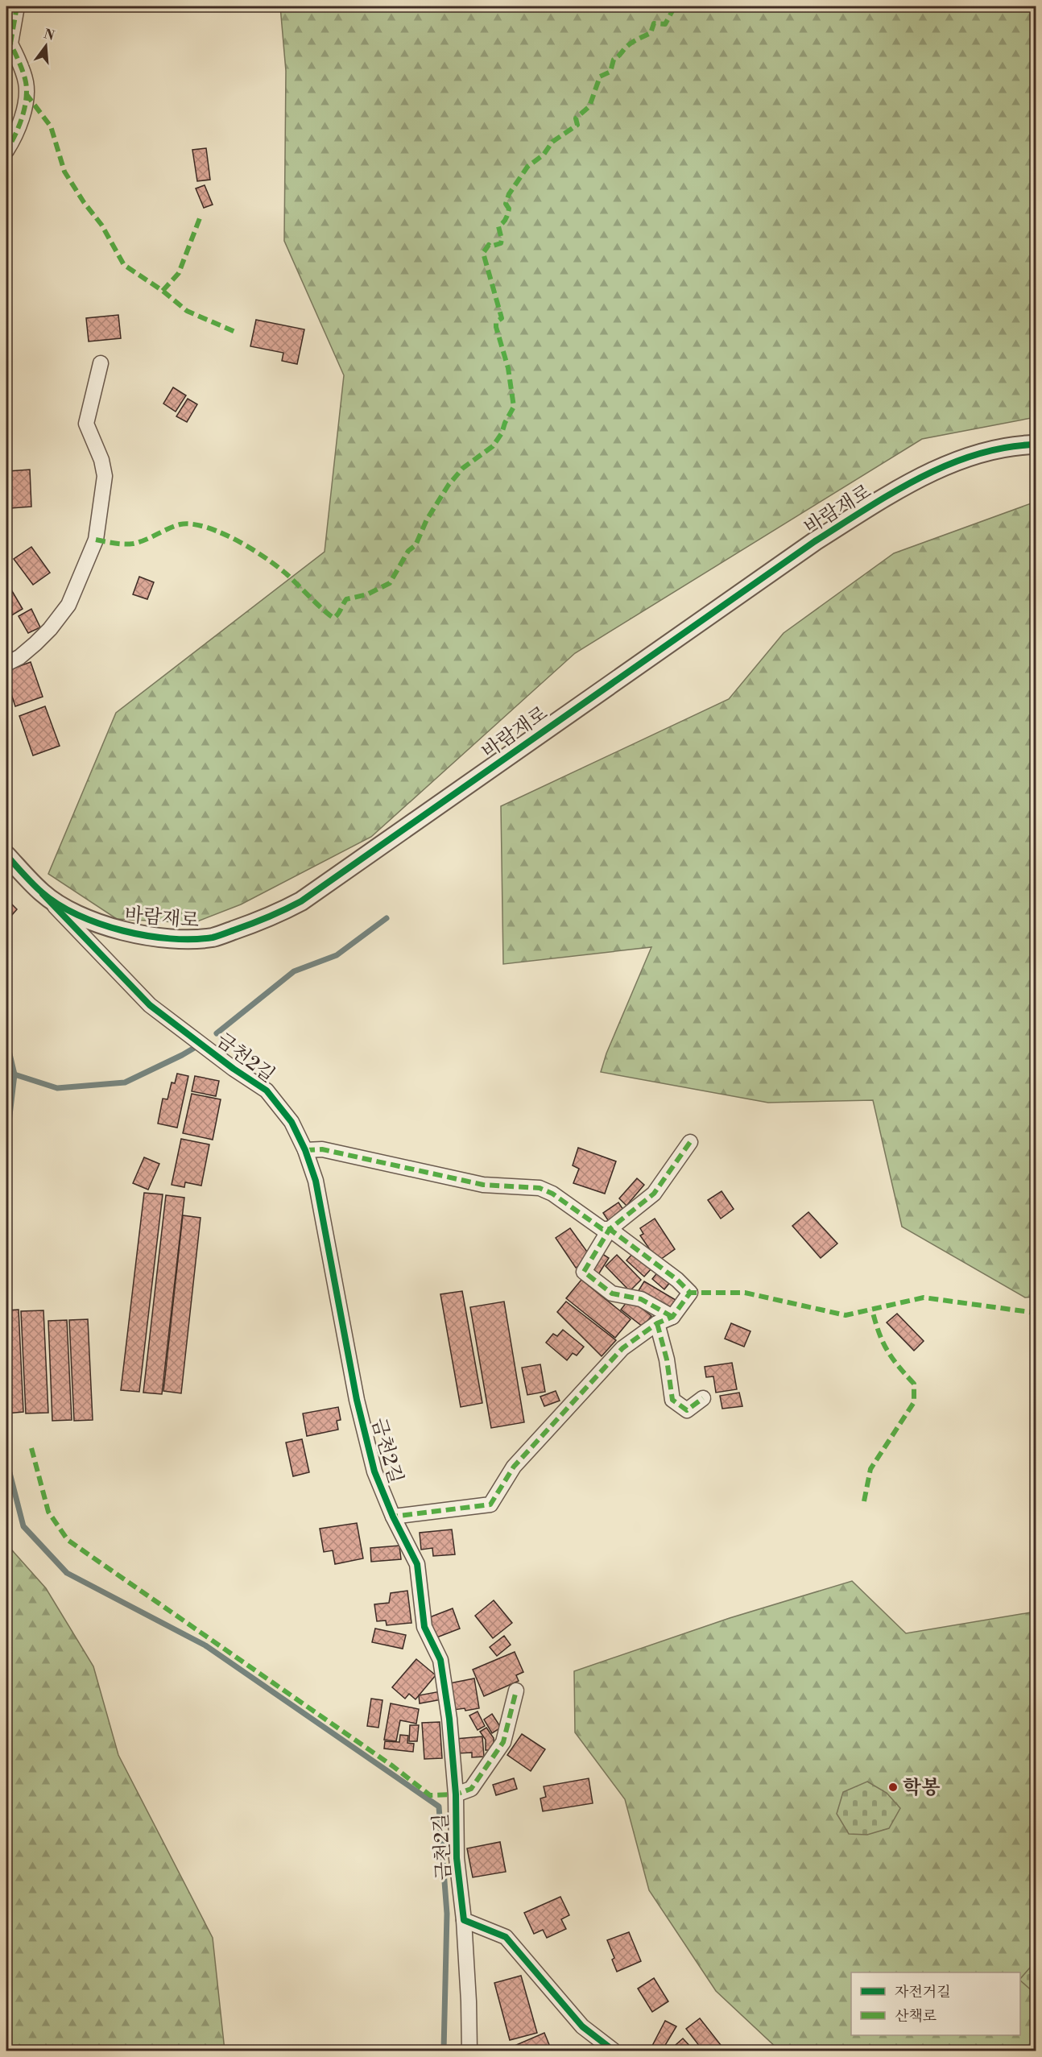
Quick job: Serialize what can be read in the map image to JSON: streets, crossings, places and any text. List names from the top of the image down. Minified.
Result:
{"streets":{"street":["바람재로","금천2길"]},"crossings":[["바람재로","금천2길"]],"places":["학봉"],"legend":["자전거길","산책로"],"north":"top"}
